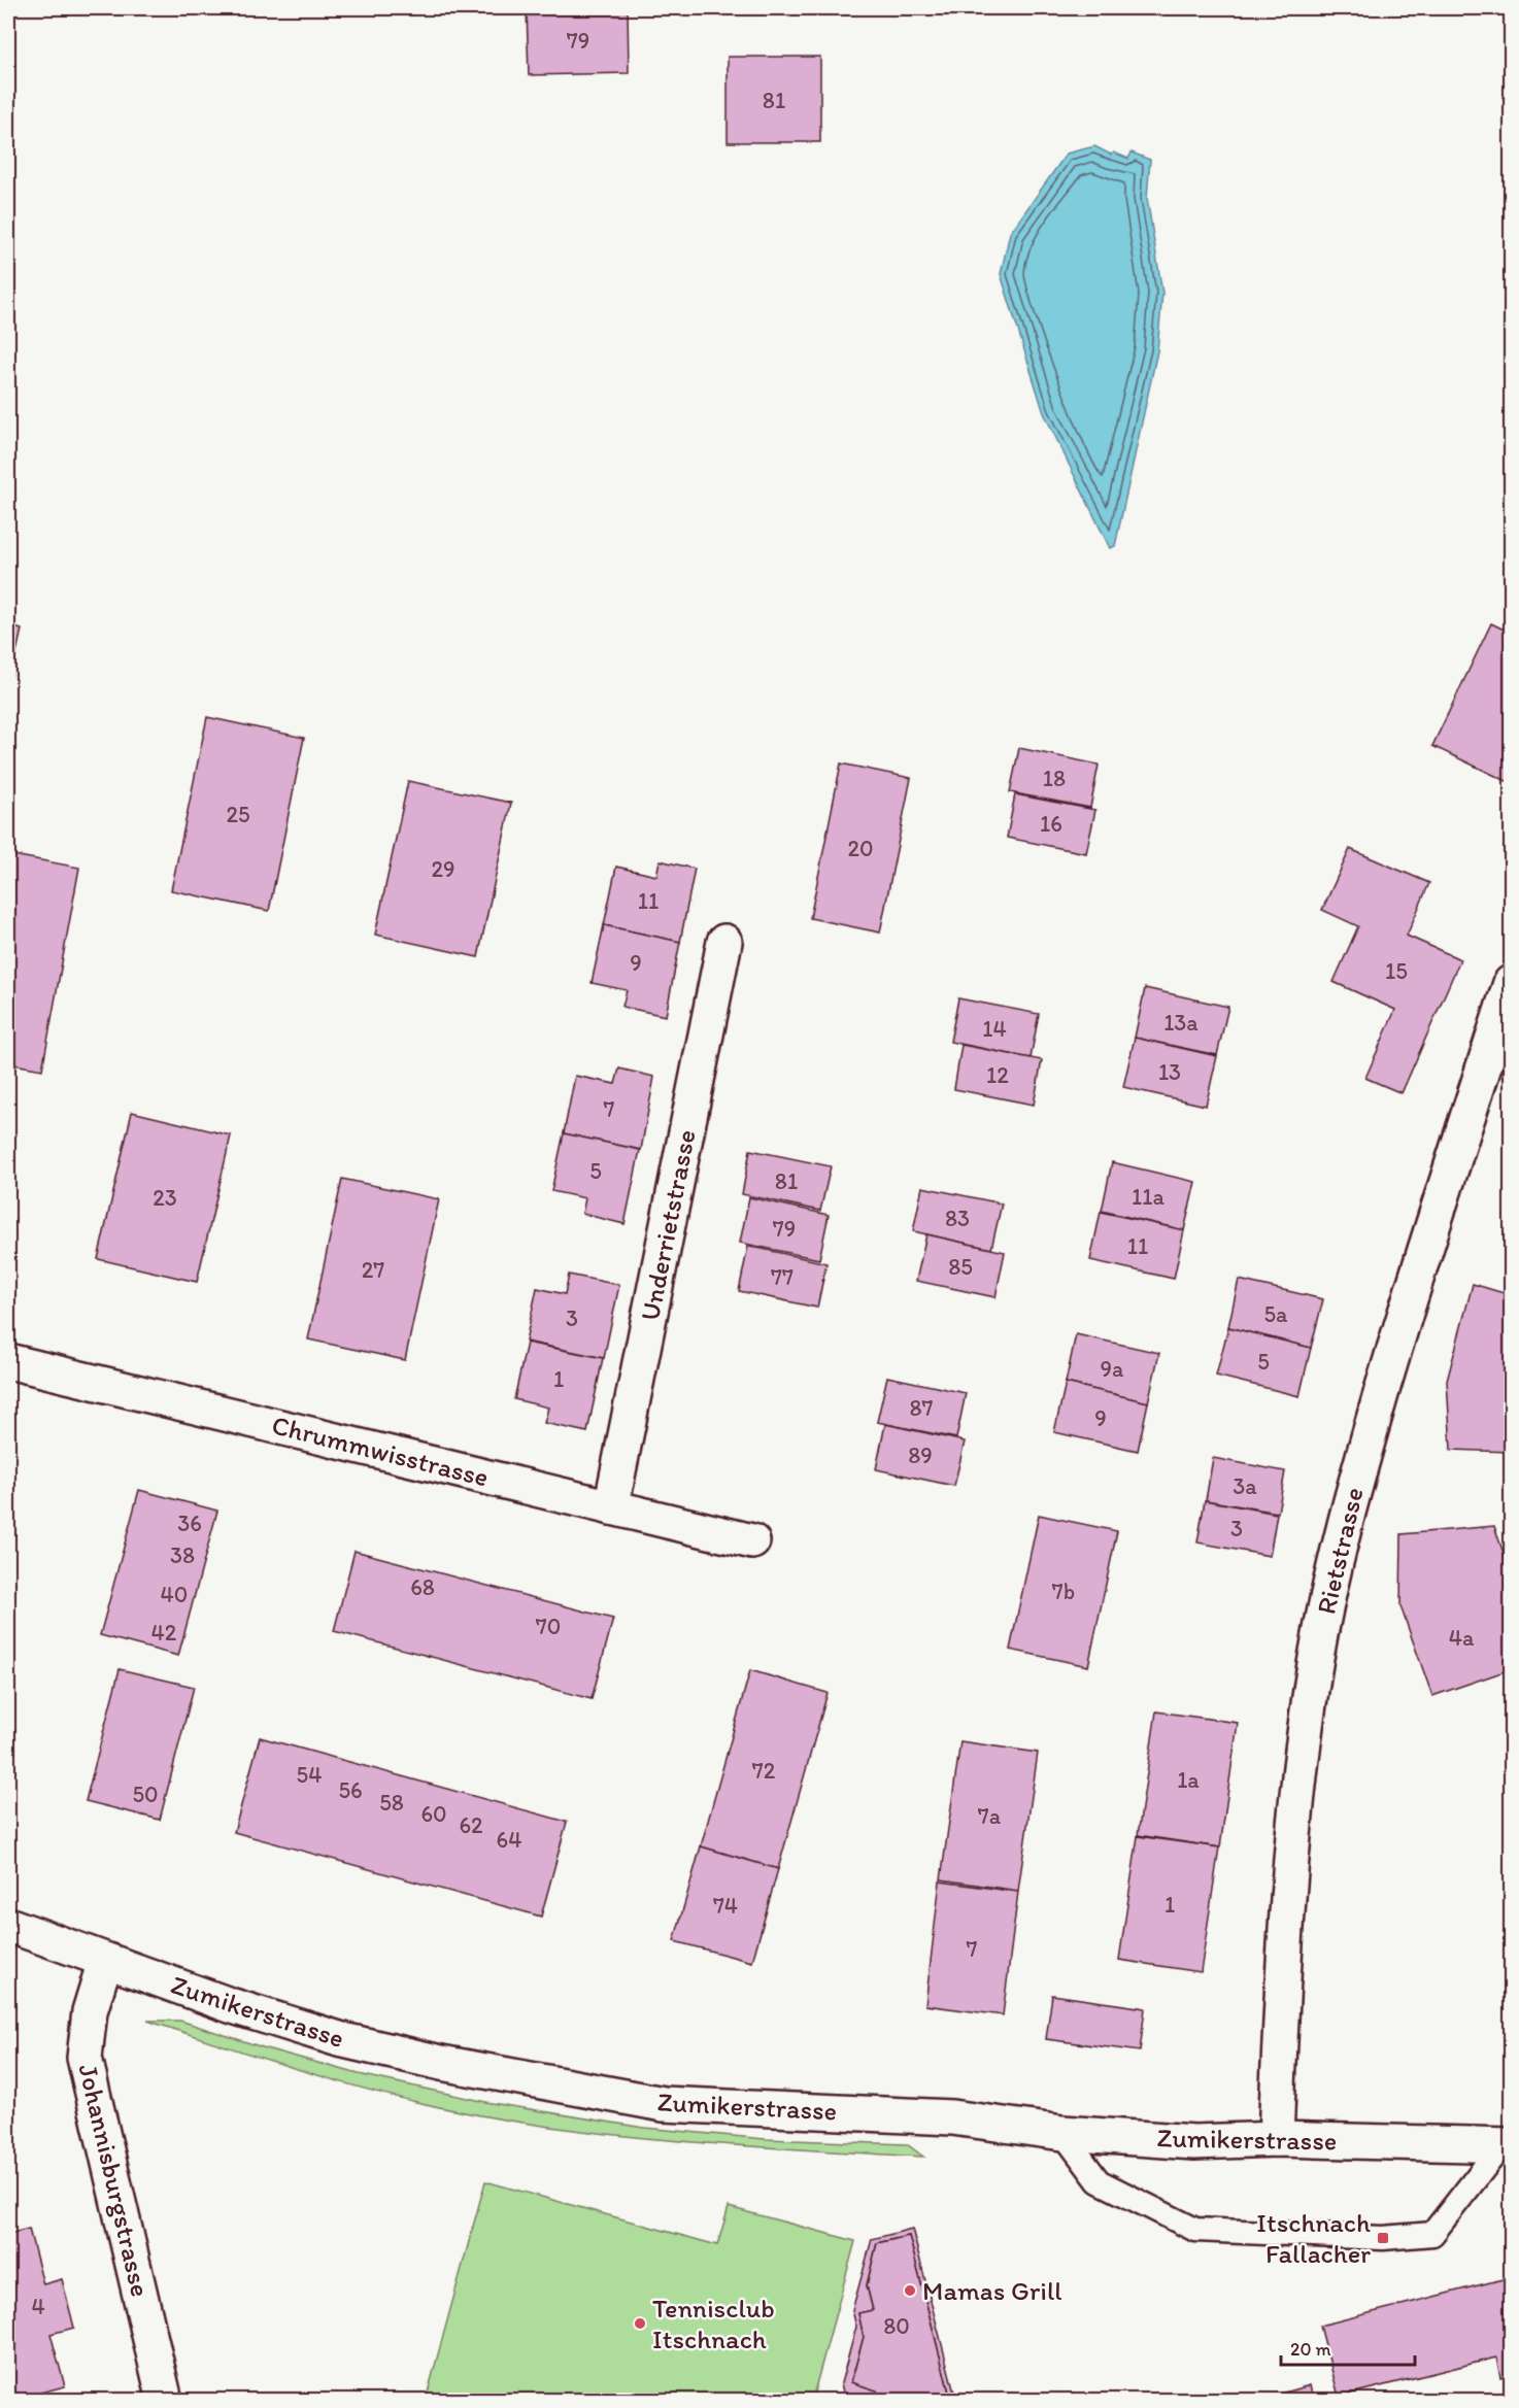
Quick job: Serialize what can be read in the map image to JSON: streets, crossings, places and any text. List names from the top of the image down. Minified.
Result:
{"streets":{"street":["Underrietstrasse","Chrummwisstrasse","Rietstrasse","Zumikerstrasse","Johannisburgstrasse"]},"crossings":[["Underrietstrasse","Chrummwisstrasse"],["Rietstrasse","Zumikerstrasse"],["Zumikerstrasse","Johannisburgstrasse"]],"places":{"transit":["Itschnach Fallacher"],"other":["Mamas Grill","Tennisclub Itschnach"]},"house_numbers":["79","81","18","25","16","20","29","11","9","15","13a","14","13","12","7","5","81","11a","23","83","79","11","85","27","77","5a","3","5","9a","1","87","9","89","3a","36","3","38","68","7b","40","70","42","4a","72","54","1a","56","50","58","60","7a","62","64","1","74","7","4","80"],"scale_bar":"20 m"}
